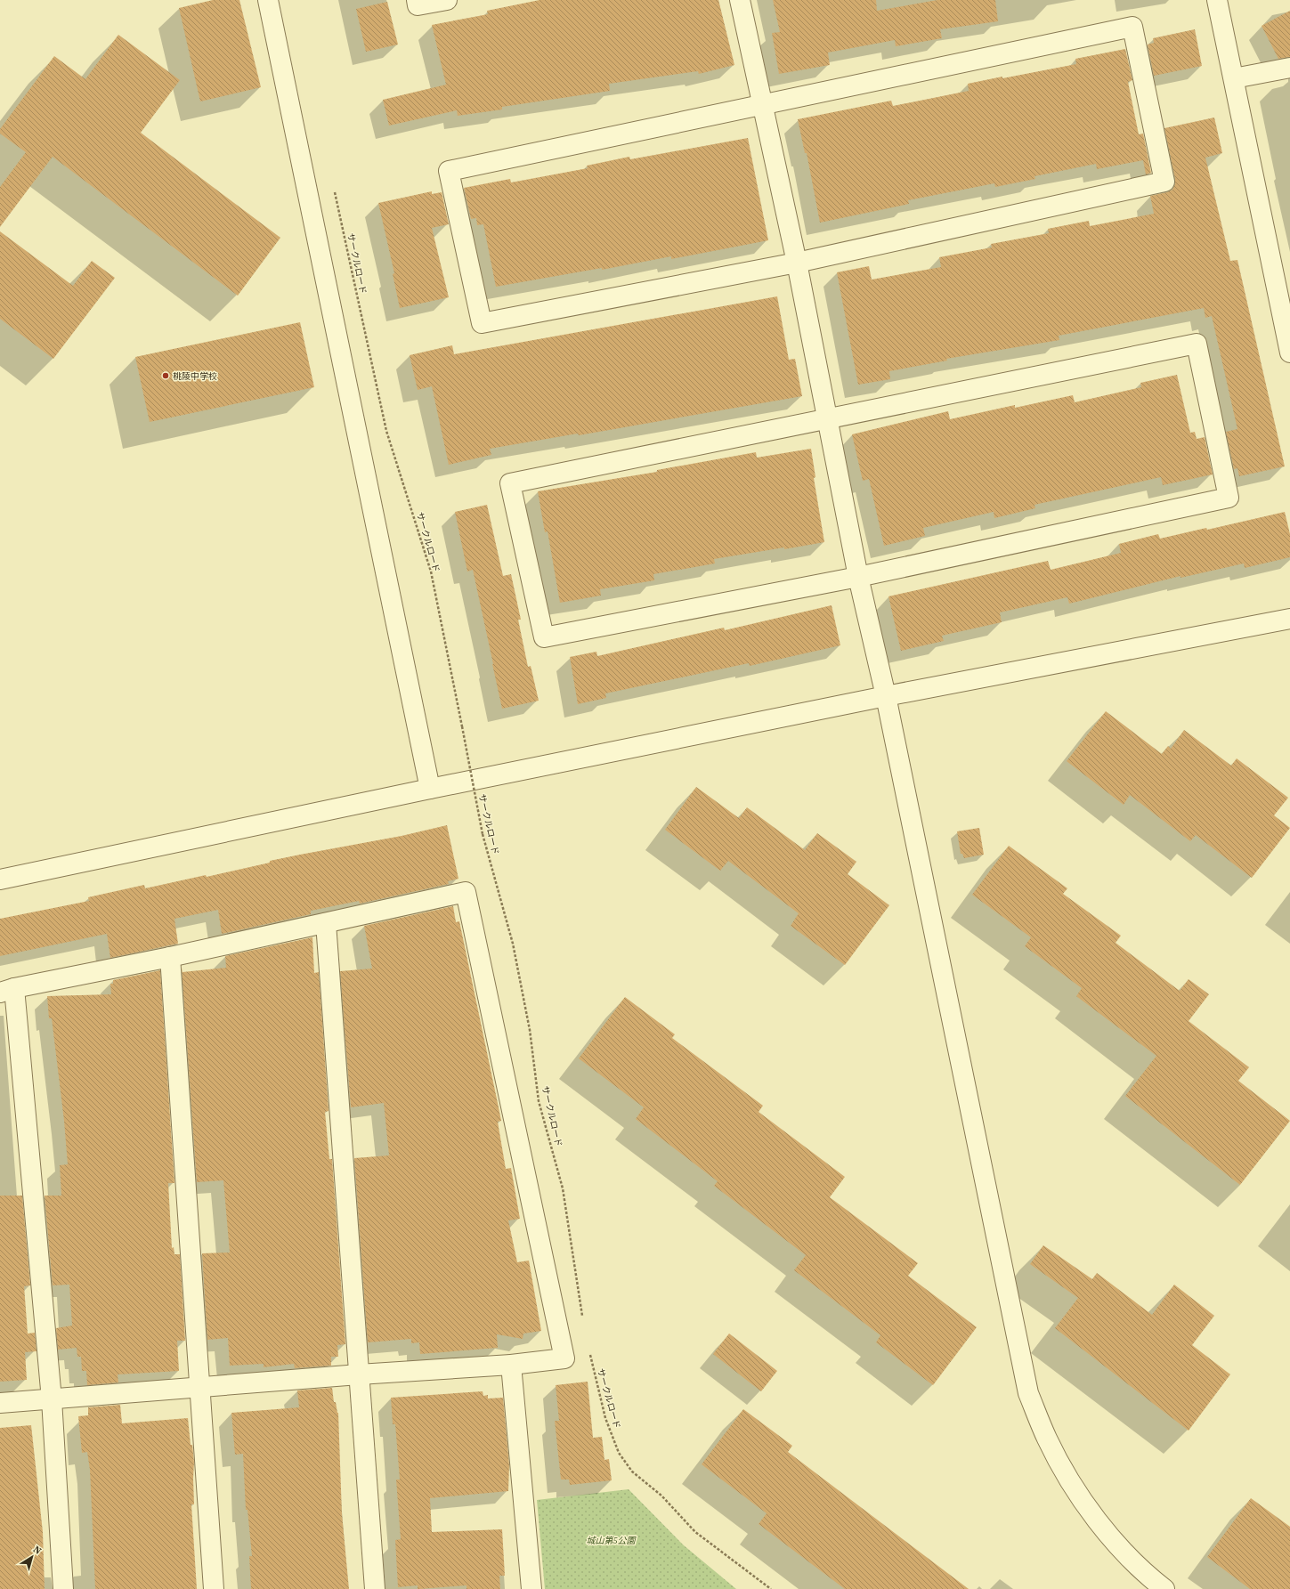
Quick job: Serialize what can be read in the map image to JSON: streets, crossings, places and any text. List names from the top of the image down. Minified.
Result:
{"streets":{"path":["サークルロード"]},"parks":["城山第5公園"],"places":["桃陵中学校"],"north":"top right"}
